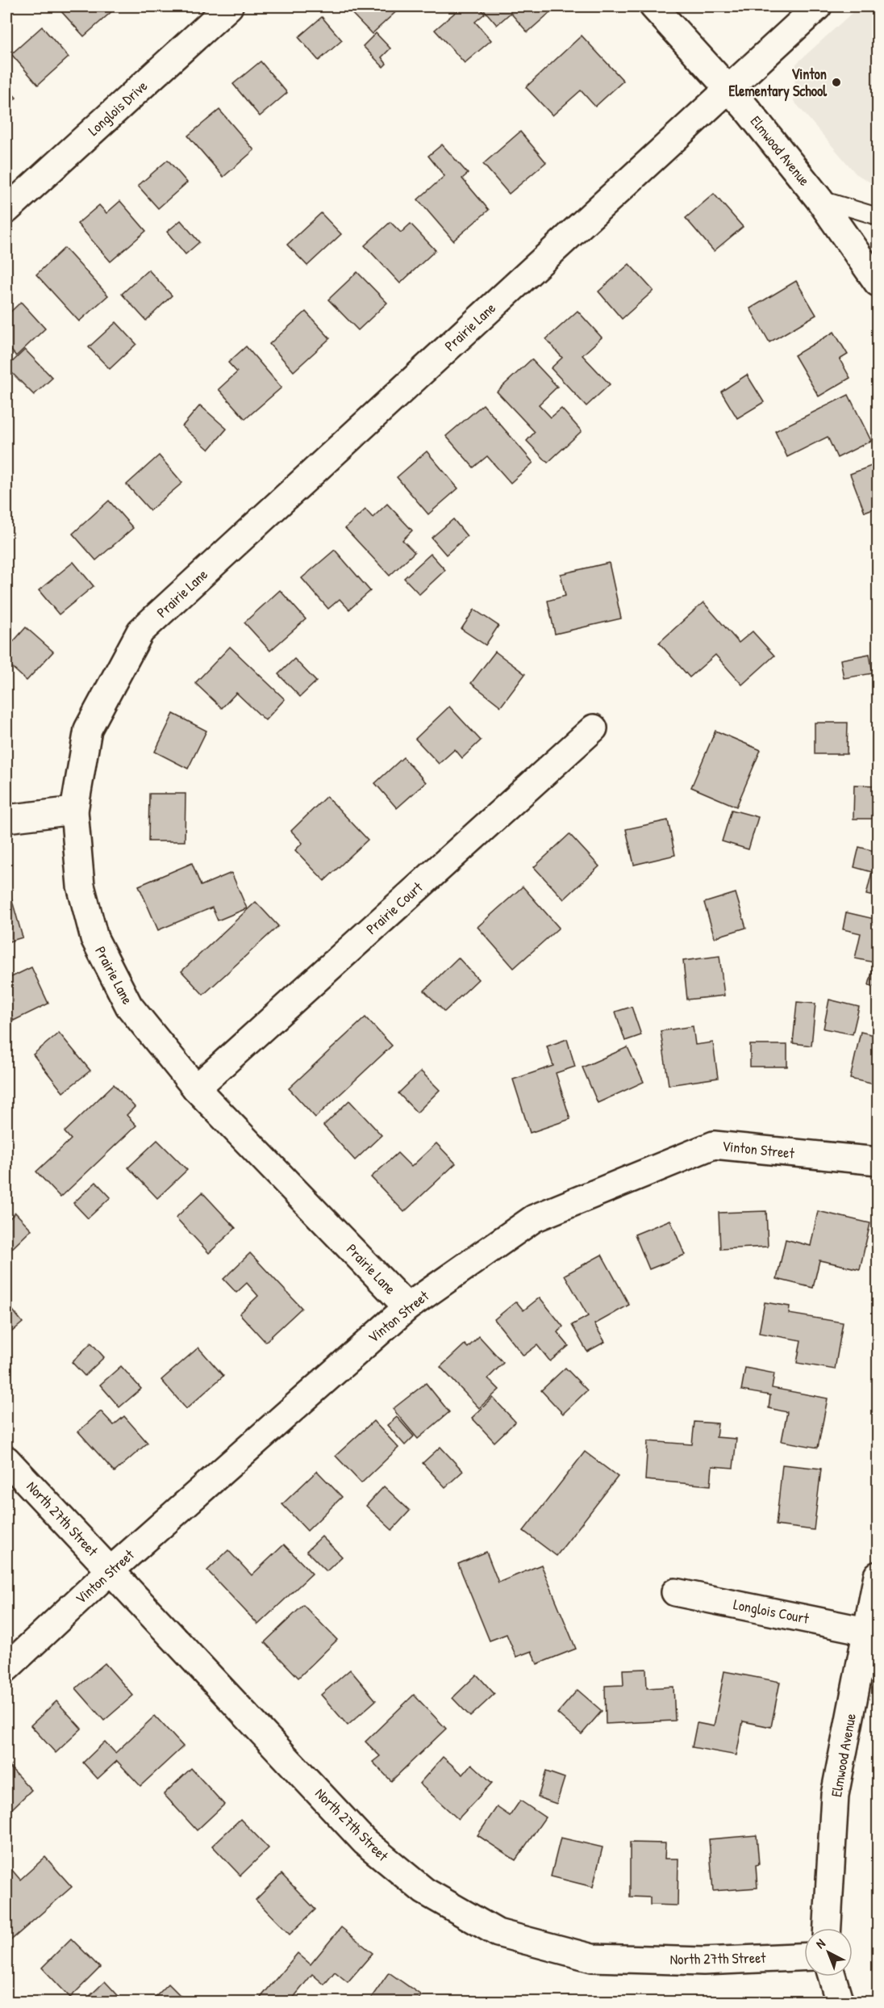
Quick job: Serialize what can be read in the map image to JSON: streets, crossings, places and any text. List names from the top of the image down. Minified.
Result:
{"streets":{"street":["Longlois Drive","Elmwood Avenue","Prairie Lane","Prairie Court","Vinton Street","North 27th Street","Longlois Court"]},"crossings":[["Elmwood Avenue","Prairie Lane"],["Elmwood Avenue","Longlois Court"],["Prairie Lane","Prairie Court"],["Prairie Lane","Vinton Street"],["Vinton Street","North 27th Street"]],"places":["Vinton Elementary School"],"north":"top left"}
